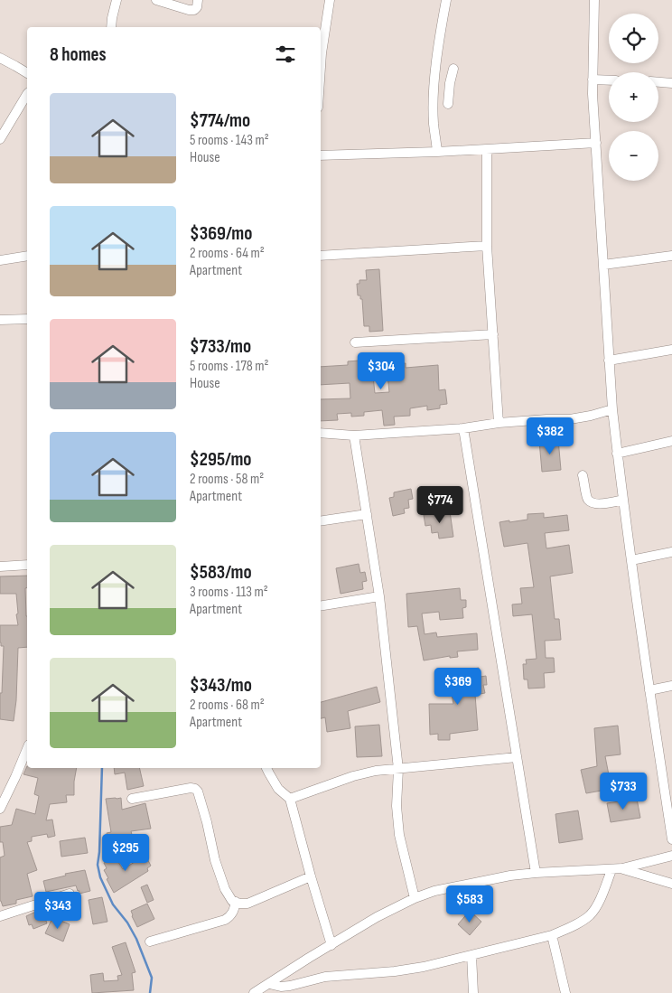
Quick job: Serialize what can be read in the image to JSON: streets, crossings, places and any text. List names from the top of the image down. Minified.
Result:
{"page":{"map_buttons":["+","−"],"heading":"8 homes","list":[{"name":"$774/mo","note":"5 rooms · 143 m² · House"},{"name":"$369/mo","note":"2 rooms · 64 m² · Apartment"},{"name":"$733/mo","note":"5 rooms · 178 m² · House"},{"name":"$295/mo","note":"2 rooms · 58 m² · Apartment"},{"name":"$583/mo","note":"3 rooms · 113 m² · Apartment"},{"name":"$343/mo","note":"2 rooms · 68 m² · Apartment"}],"price":["$304","$382","$774","$369","$733","$295","$583","$343"]}}
